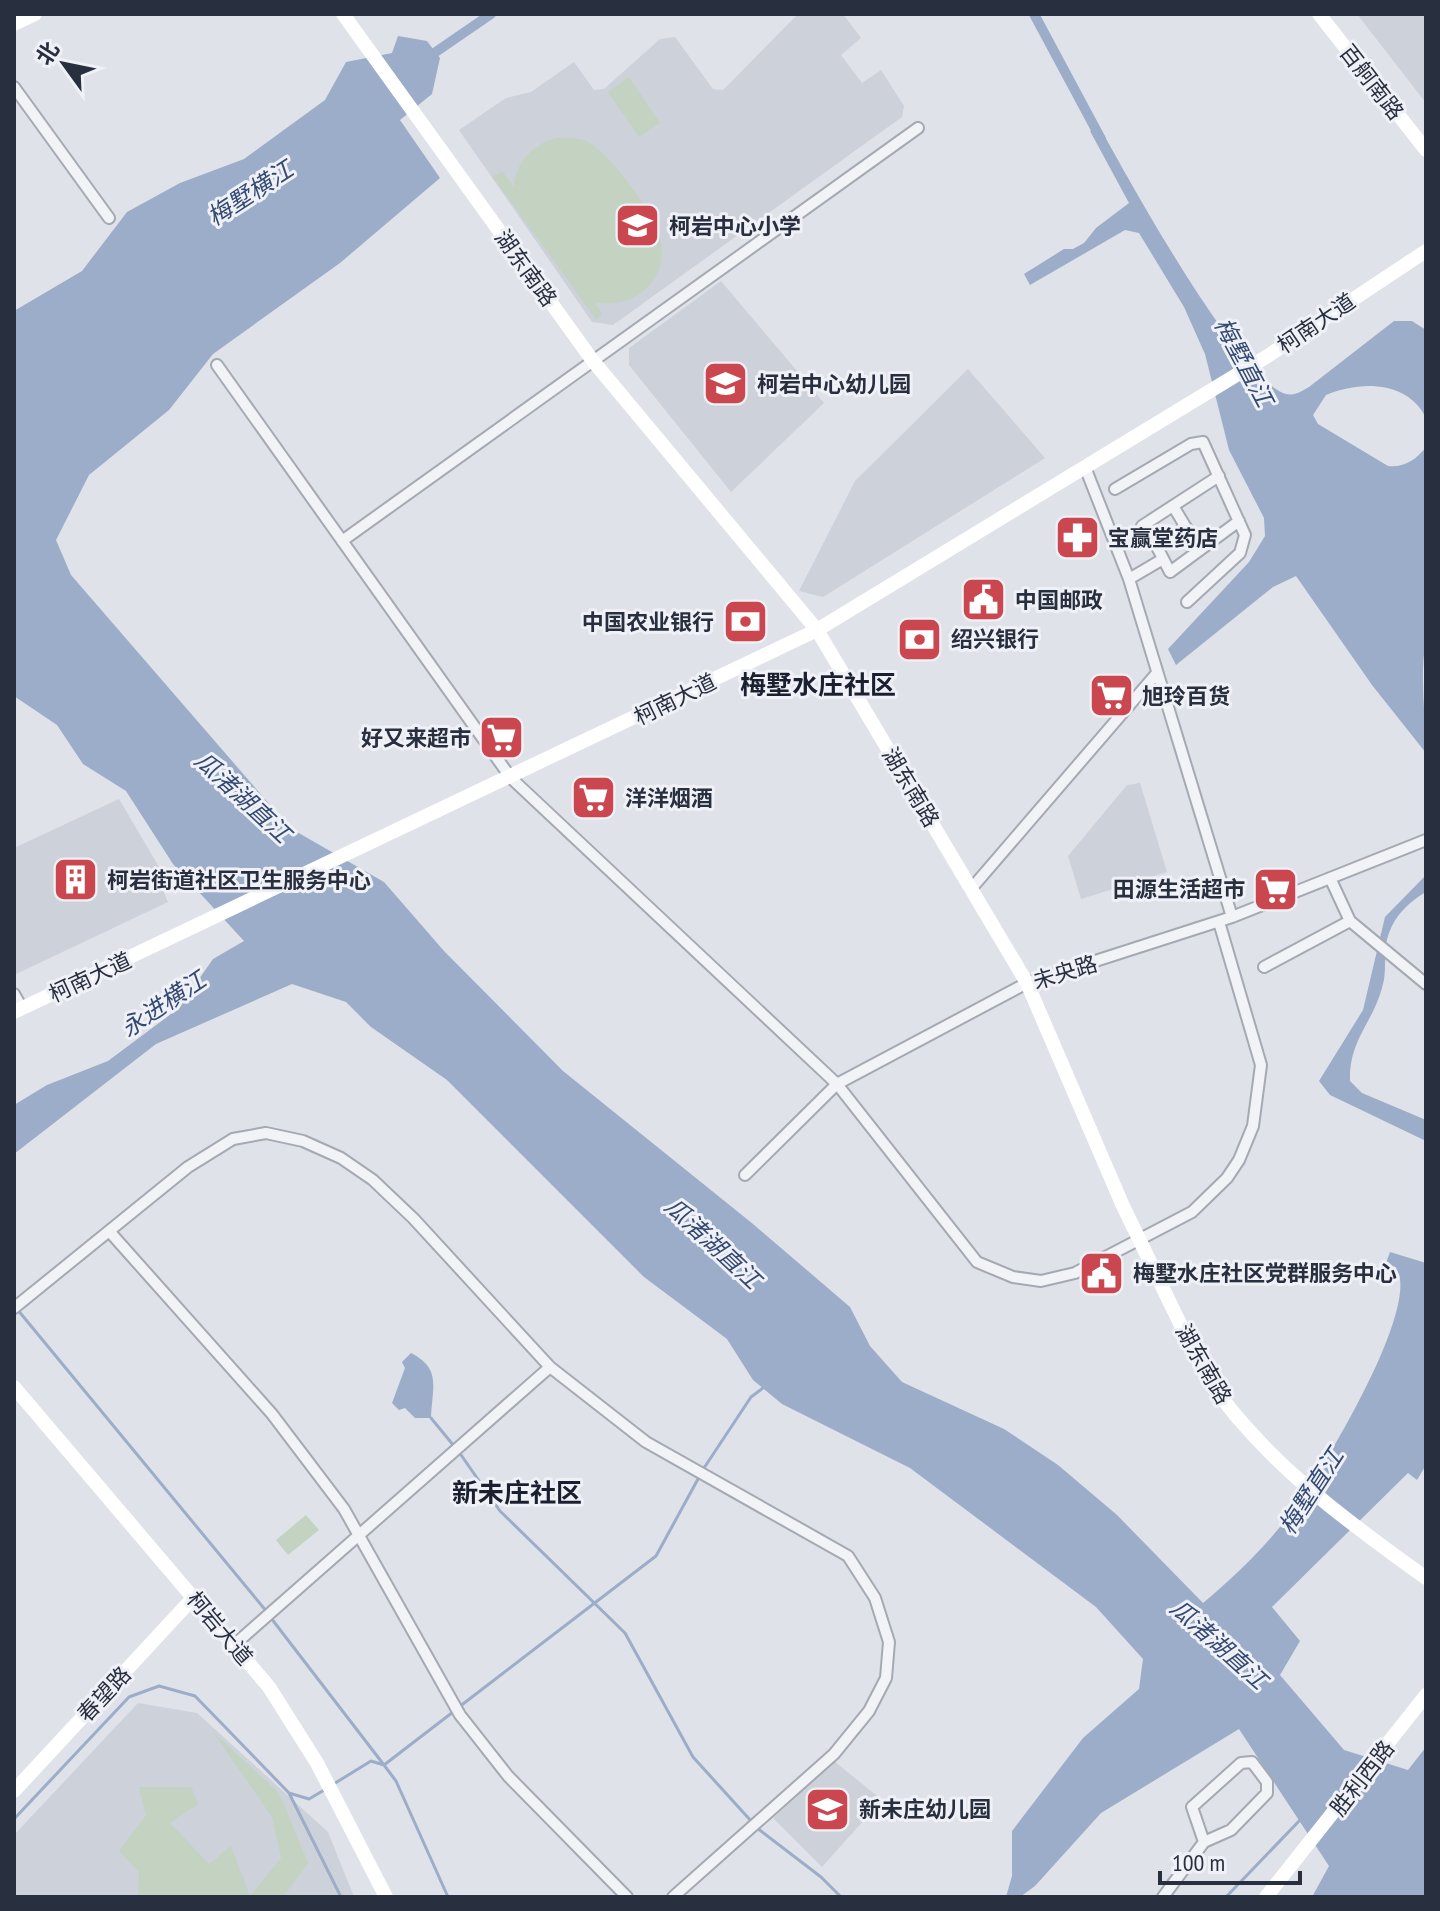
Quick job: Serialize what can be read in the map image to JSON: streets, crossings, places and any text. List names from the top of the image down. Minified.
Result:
{"streets":{"street":["百舸南路","湖东南路","柯南大道","未央路","柯岩大道","春望路","胜利西路"]},"crossings":[["湖东南路","柯南大道"],["湖东南路","未央路"],["柯岩大道","春望路"]],"districts":["梅墅水庄社区","新未庄社区"],"water":["梅墅横江","梅墅直江","瓜渚湖直江","永进横江"],"places":{"school or university":["柯岩中心小学","柯岩中心幼儿园","新未庄幼儿园"],"pharmacy":["宝赢堂药店"],"public building":["中国邮政","梅墅水庄社区党群服务中心"],"bank":["中国农业银行","绍兴银行"],"supermarket":["旭玲百货","好又来超市","洋洋烟酒","田源生活超市"],"building":["柯岩街道社区卫生服务中心"]},"scale_bar":"100 m","north":"top left"}
